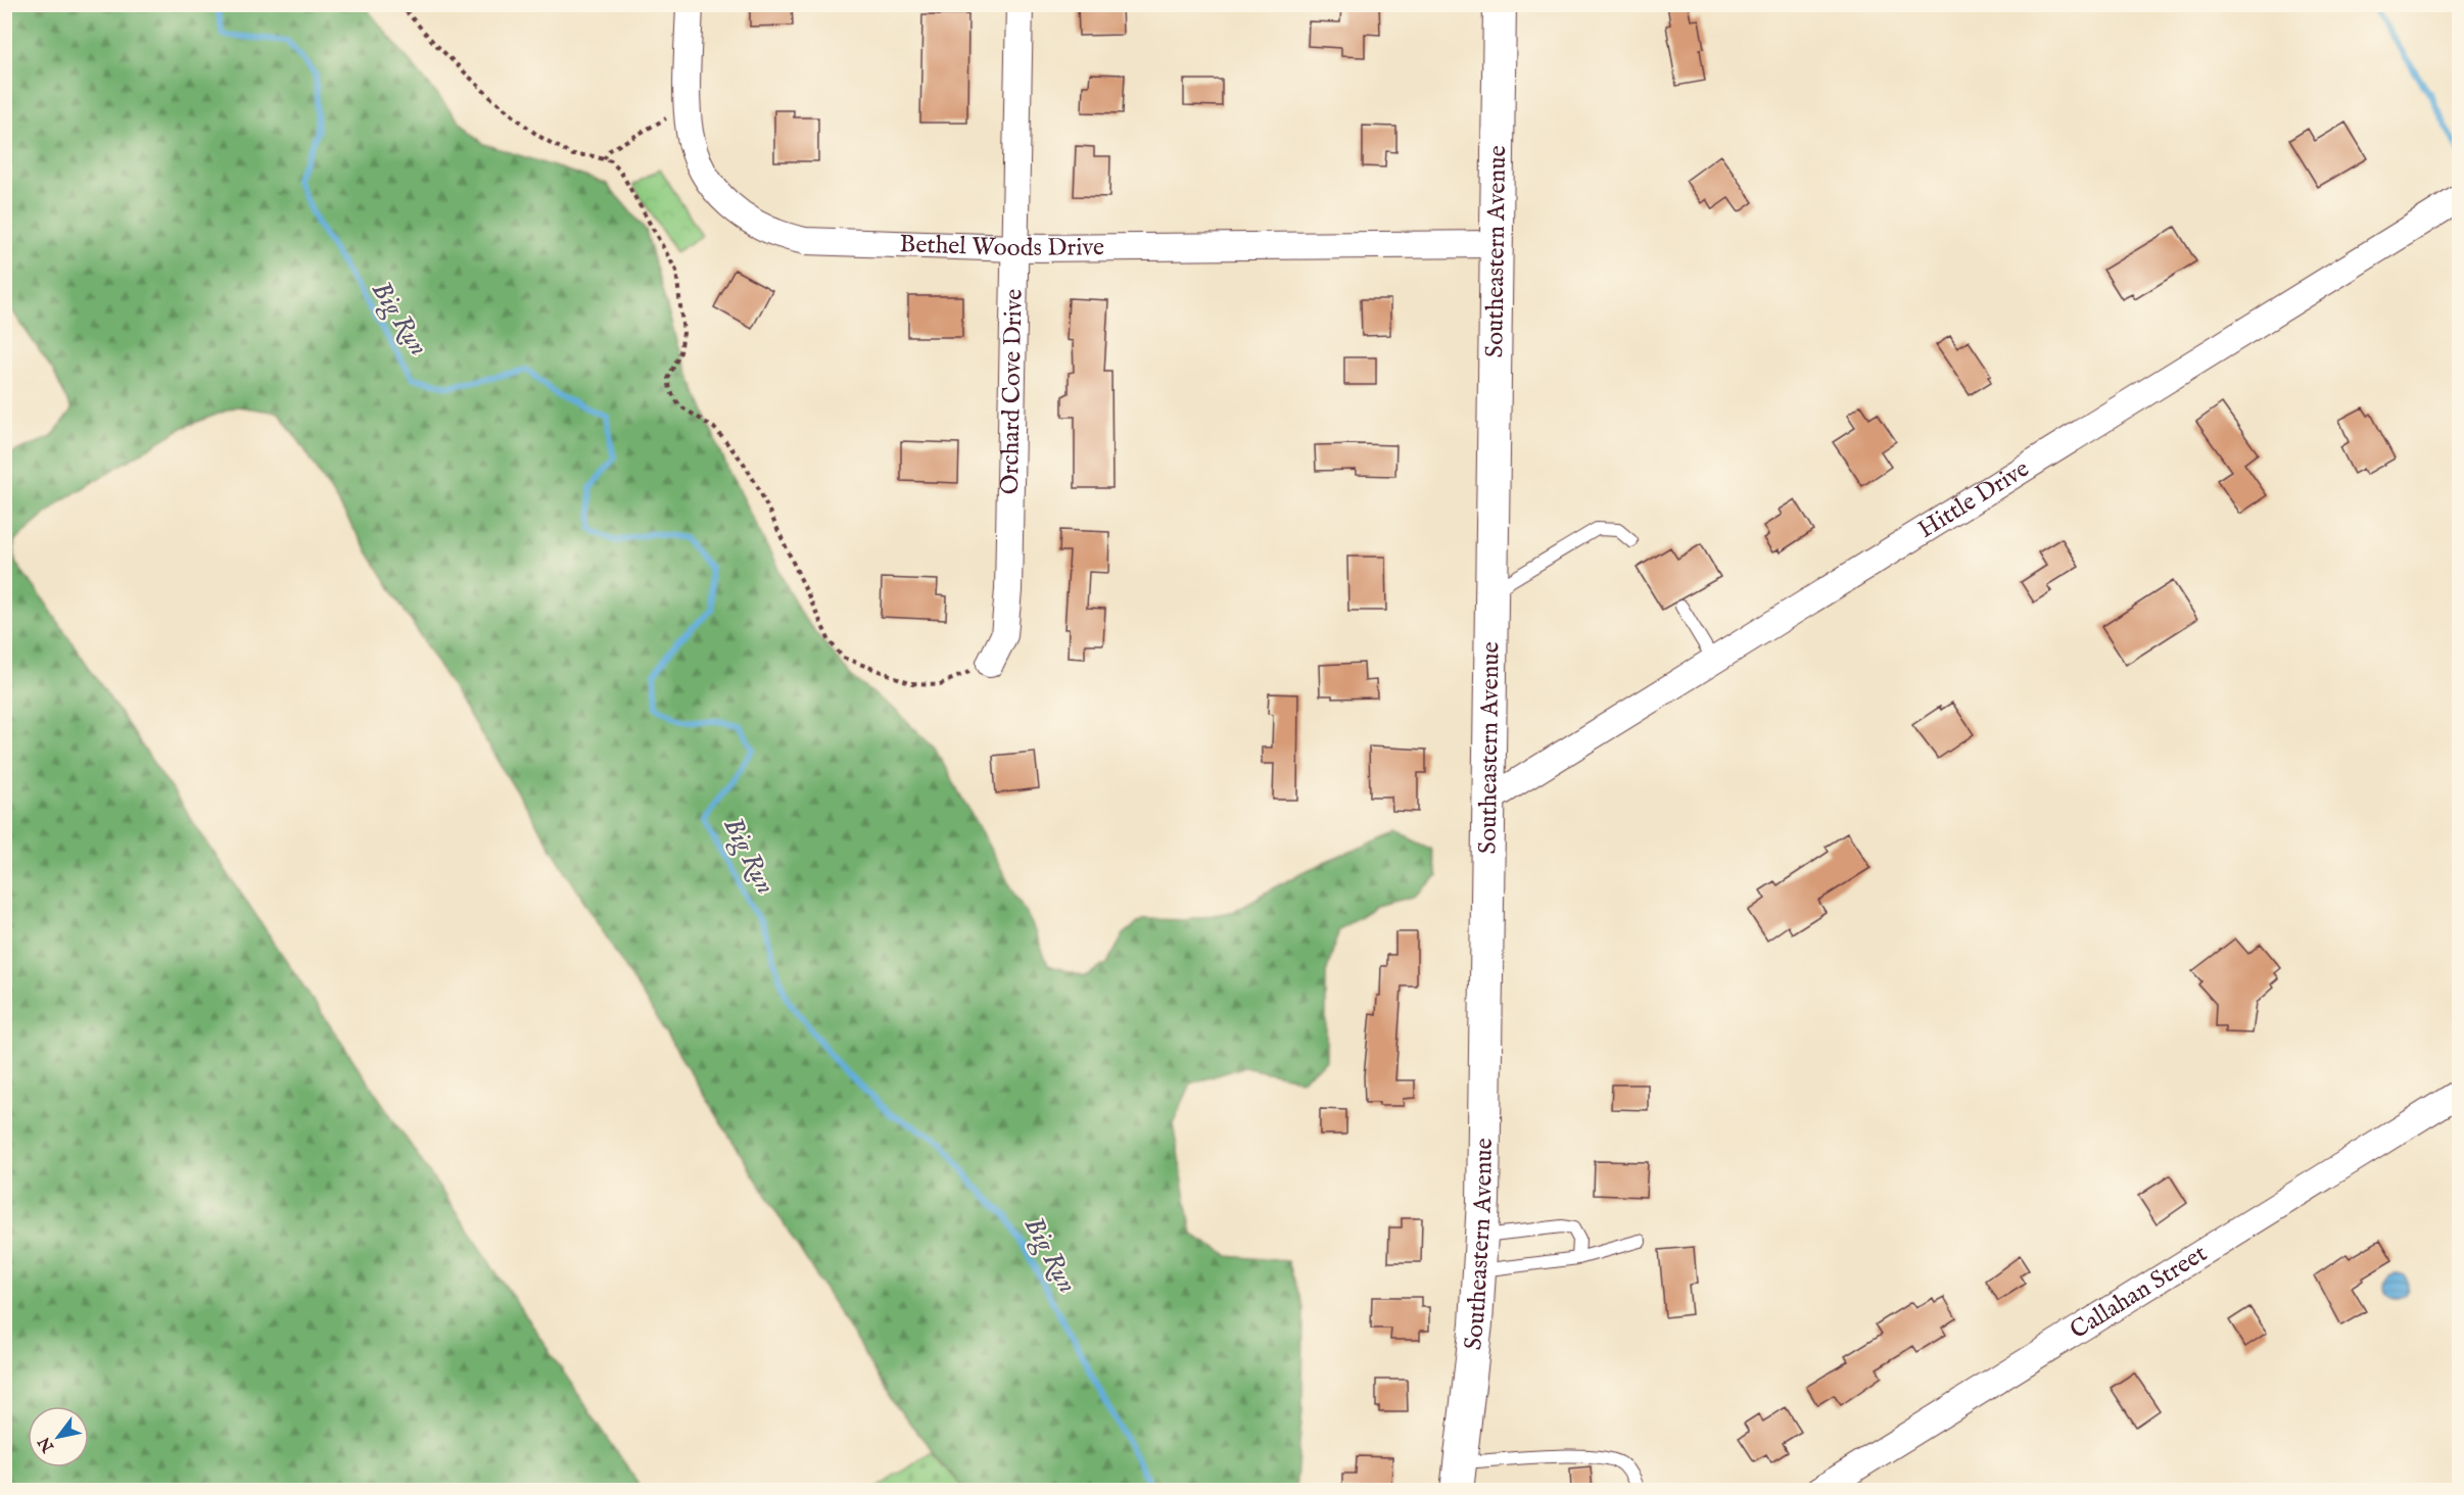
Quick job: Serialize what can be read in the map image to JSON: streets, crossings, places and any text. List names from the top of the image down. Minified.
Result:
{"streets":{"street":["Bethel Woods Drive","Southeastern Avenue","Orchard Cove Drive","Hittle Drive","Callahan Street"]},"crossings":[["Bethel Woods Drive","Southeastern Avenue"],["Bethel Woods Drive","Orchard Cove Drive"],["Southeastern Avenue","Hittle Drive"]],"water":["Big Run"],"north":"bottom left"}
